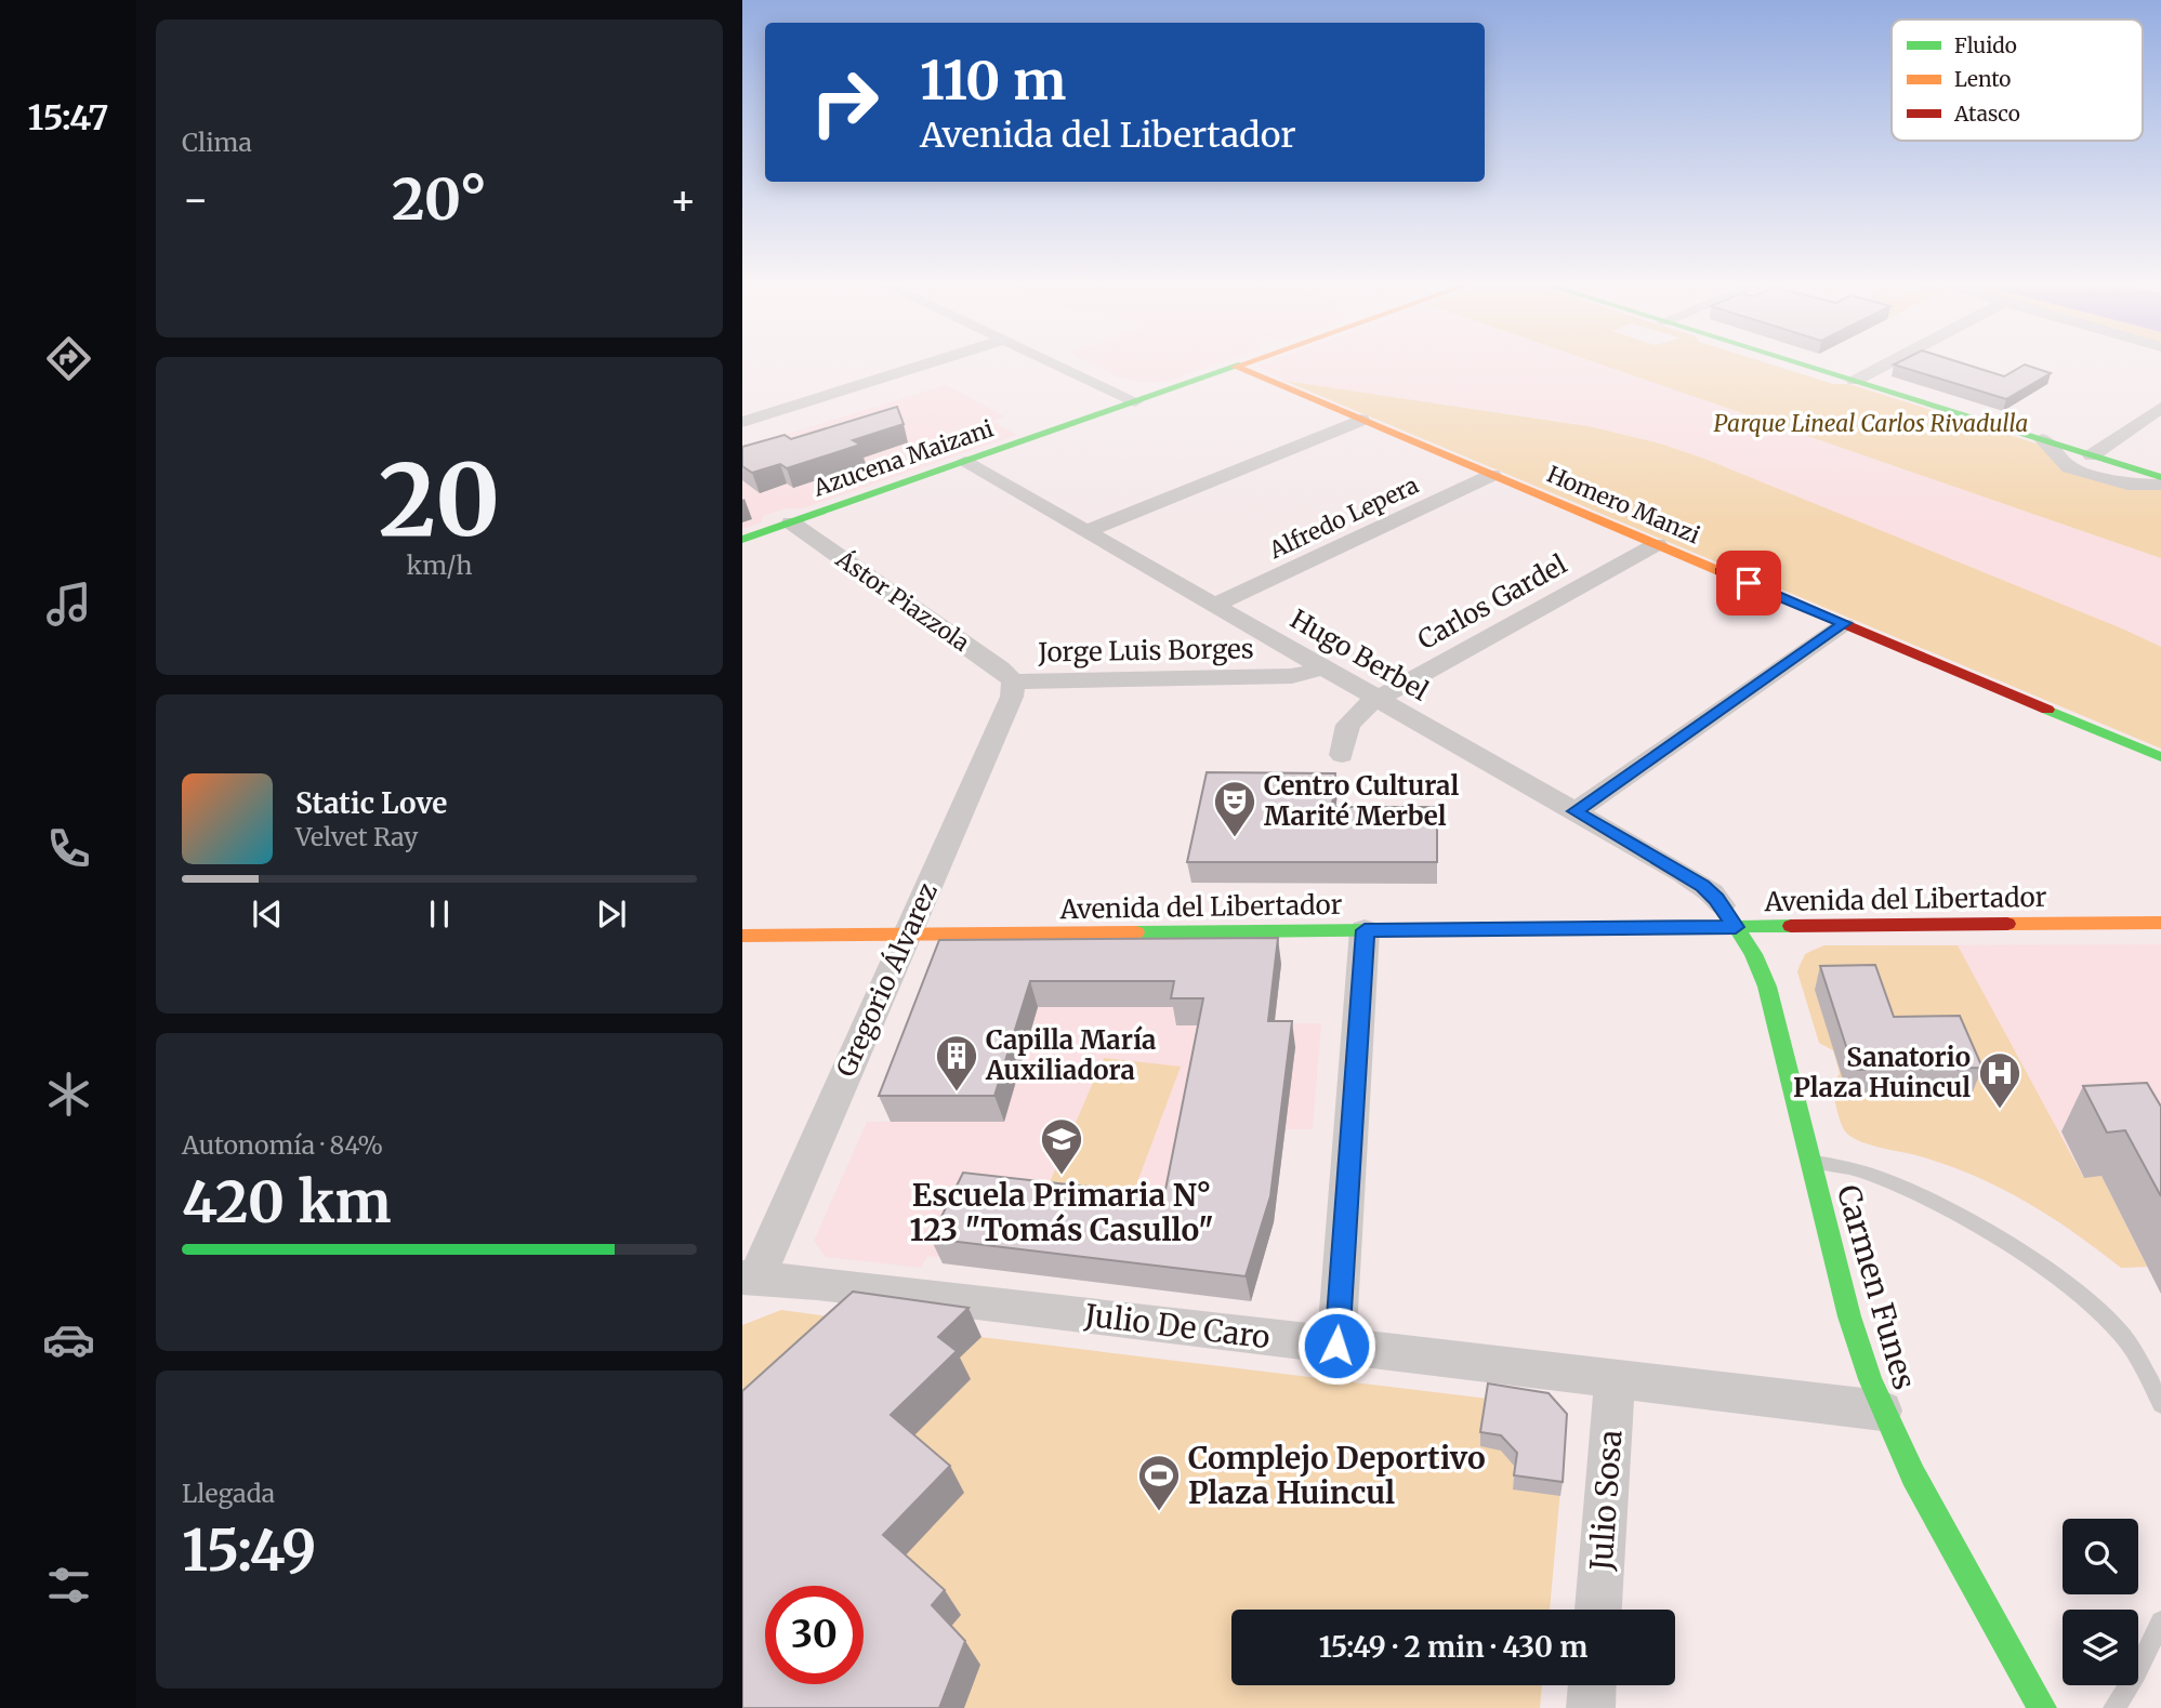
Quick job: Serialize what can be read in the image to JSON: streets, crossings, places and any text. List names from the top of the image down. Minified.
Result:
{"streets":{"main road":["Azucena Maizani","Homero Manzi","Avenida del Libertador","Carmen Funes"],"street":["Alfredo Lepera","Ástor Piazzola","Carlos Gardel","Jorge Luis Borges","Hugo Berbel","Gregorio Álvarez","Julio De Caro","Julio Sosa"]},"crossings":[["Azucena Maizani","Homero Manzi"],["Azucena Maizani","Ástor Piazzola"],["Azucena Maizani","Hugo Berbel"],["Homero Manzi","Alfredo Lepera"],["Homero Manzi","Carlos Gardel"],["Alfredo Lepera","Hugo Berbel"],["Ástor Piazzola","Jorge Luis Borges"],["Ástor Piazzola","Gregorio Álvarez"],["Carlos Gardel","Hugo Berbel"],["Jorge Luis Borges","Hugo Berbel"],["Jorge Luis Borges","Gregorio Álvarez"],["Hugo Berbel","Carmen Funes"],["Avenida del Libertador","Gregorio Álvarez"],["Avenida del Libertador","Carmen Funes"],["Gregorio Álvarez","Julio De Caro"],["Carmen Funes","Julio De Caro"],["Julio De Caro","Julio Sosa"]],"parks":["Parque Lineal Carlos Rivadulla"],"places":{"theatre":["Centro Cultural Marité Merbel"],"building":["Capilla María Auxiliadora"],"hospital":["Sanatorio Plaza Huincul"],"school or university":["Escuela Primaria N° 123 \"Tomás Casullo\""],"sports":["Complejo Deportivo Plaza Huincul"]},"legend":["Fluido","Lento","Atasco"],"page":{"tabs":"15:47","tile":["Clima",["20","km/h"],["Autonomía · 84%","420 km"],["Llegada","15:49"]],"turn":["110 m","Avenida del Libertador"],"heat":["−","20°","+"],"song":["Static Love","Velvet Ray"],"limit":"30","trip":"15:49 · 2 min · 430 m"}}
